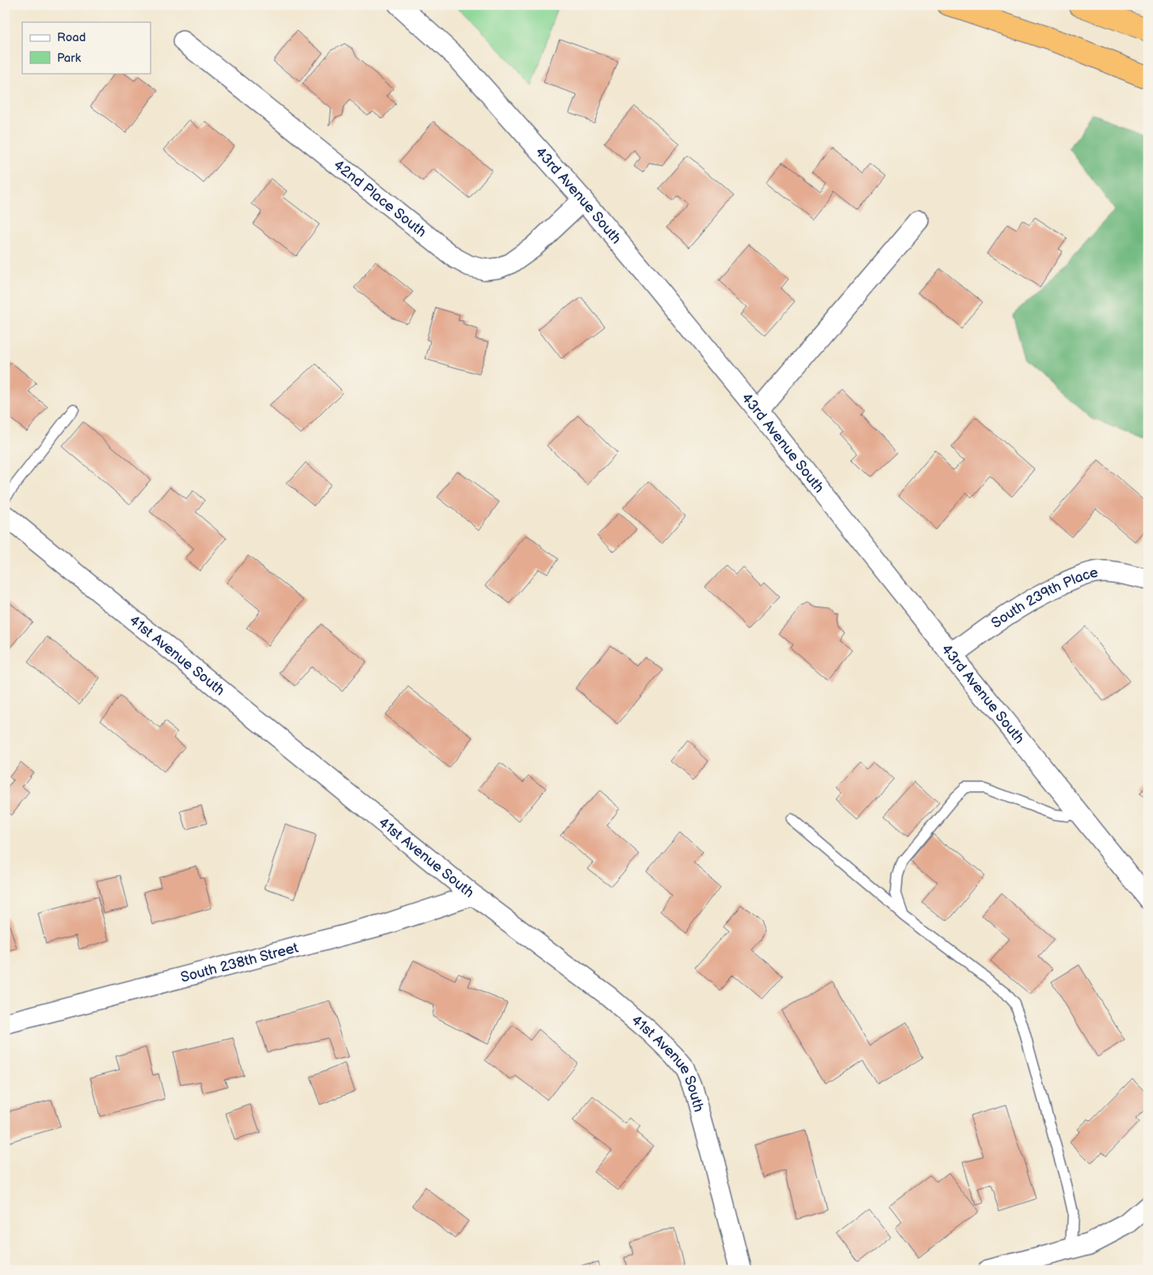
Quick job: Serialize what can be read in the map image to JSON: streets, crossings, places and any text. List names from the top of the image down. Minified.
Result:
{"streets":{"street":["43rd Avenue South","42nd Place South","South 239th Place","41st Avenue South","South 238th Street"]},"crossings":[["43rd Avenue South","42nd Place South"],["43rd Avenue South","South 239th Place"],["41st Avenue South","South 238th Street"]],"legend":["Road","Park"]}
